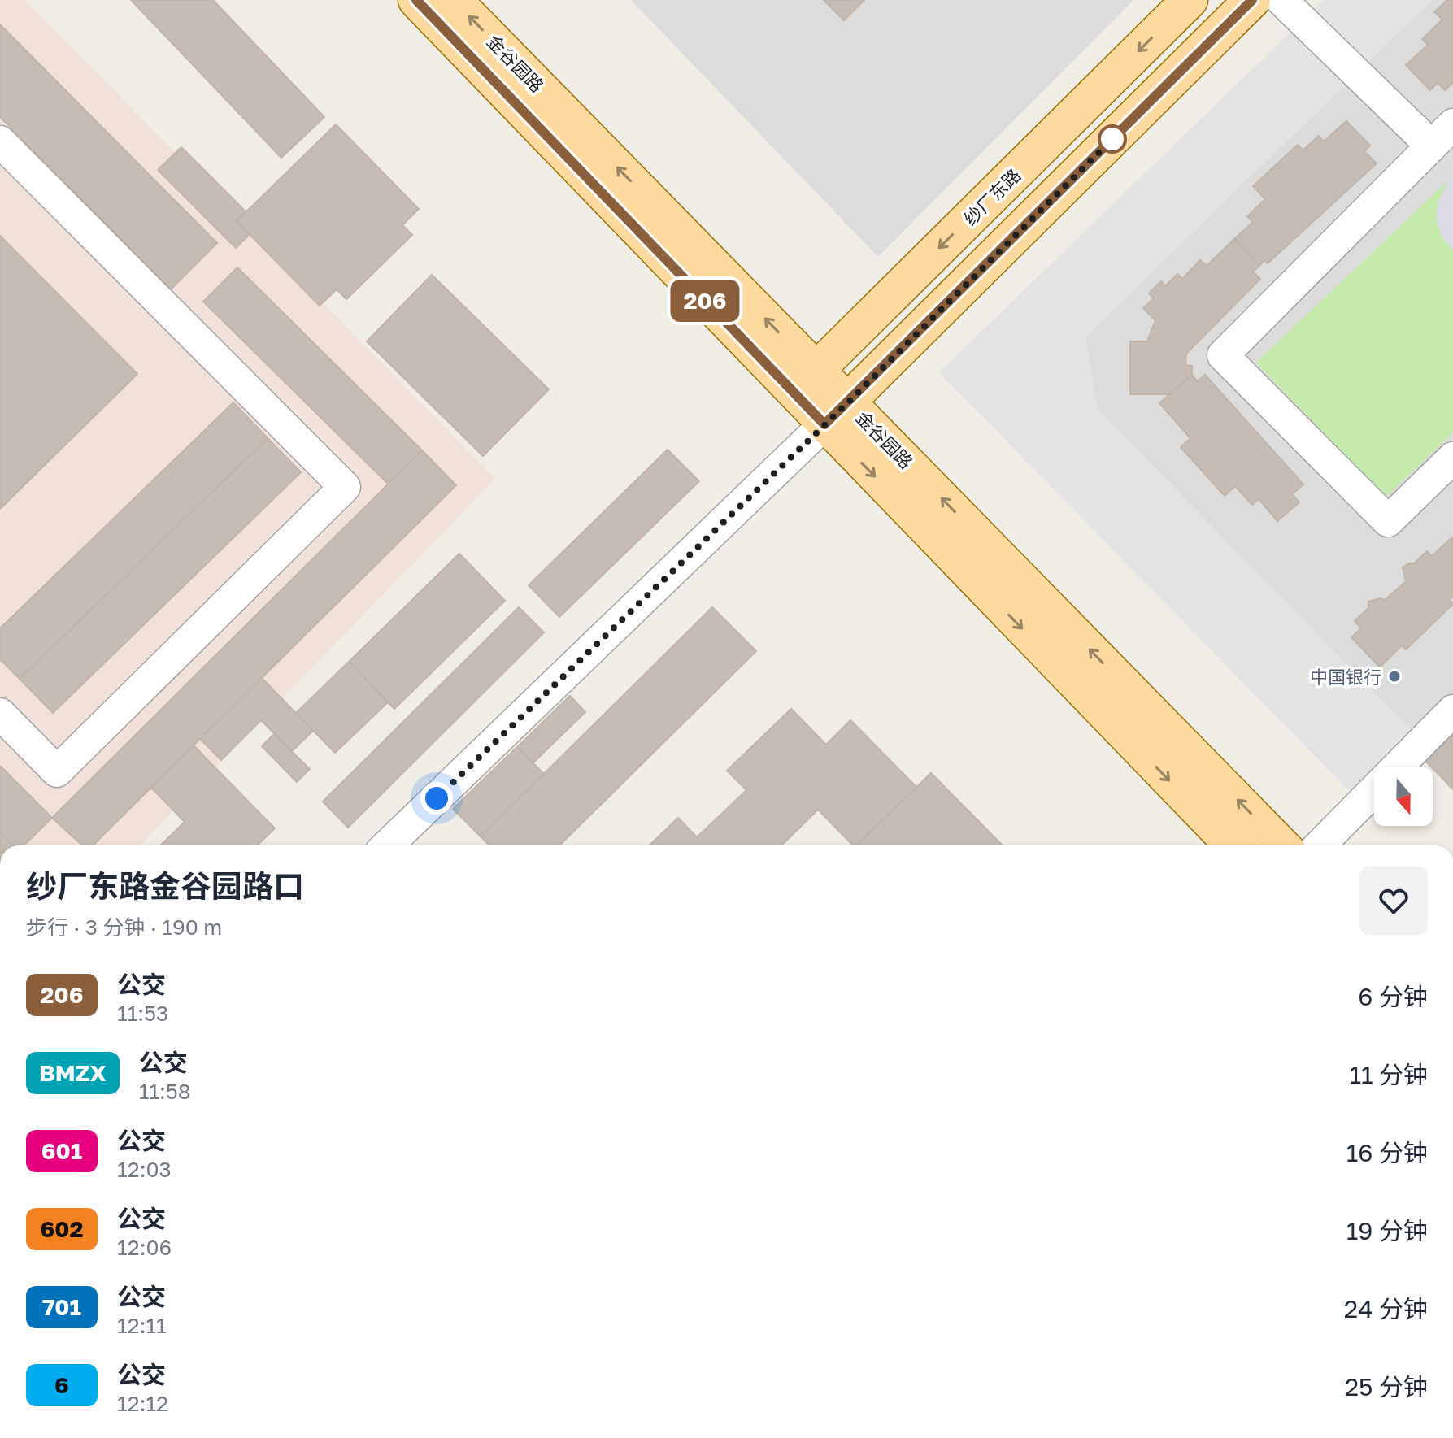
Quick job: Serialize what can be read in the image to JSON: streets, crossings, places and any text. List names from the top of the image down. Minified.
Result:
{"streets":{"main road":["金谷园路","纱厂东路"]},"crossings":[["金谷园路","纱厂东路"]],"places":["中国银行"],"lines":["bus line 206"],"north":"bottom","page":{"on_map":"206","heading":["纱厂东路金谷园路口","步行 · 3 分钟 · 190 m"],"list":[{"mark":"206","name":"公交","note":"11:53","value":"6 分钟"},{"mark":"BMZX","name":"公交","note":"11:58","value":"11 分钟"},{"mark":"601","name":"公交","note":"12:03","value":"16 分钟"},{"mark":"602","name":"公交","note":"12:06","value":"19 分钟"},{"mark":"701","name":"公交","note":"12:11","value":"24 分钟"},{"mark":"6","name":"公交","note":"12:12","value":"25 分钟"}]}}
